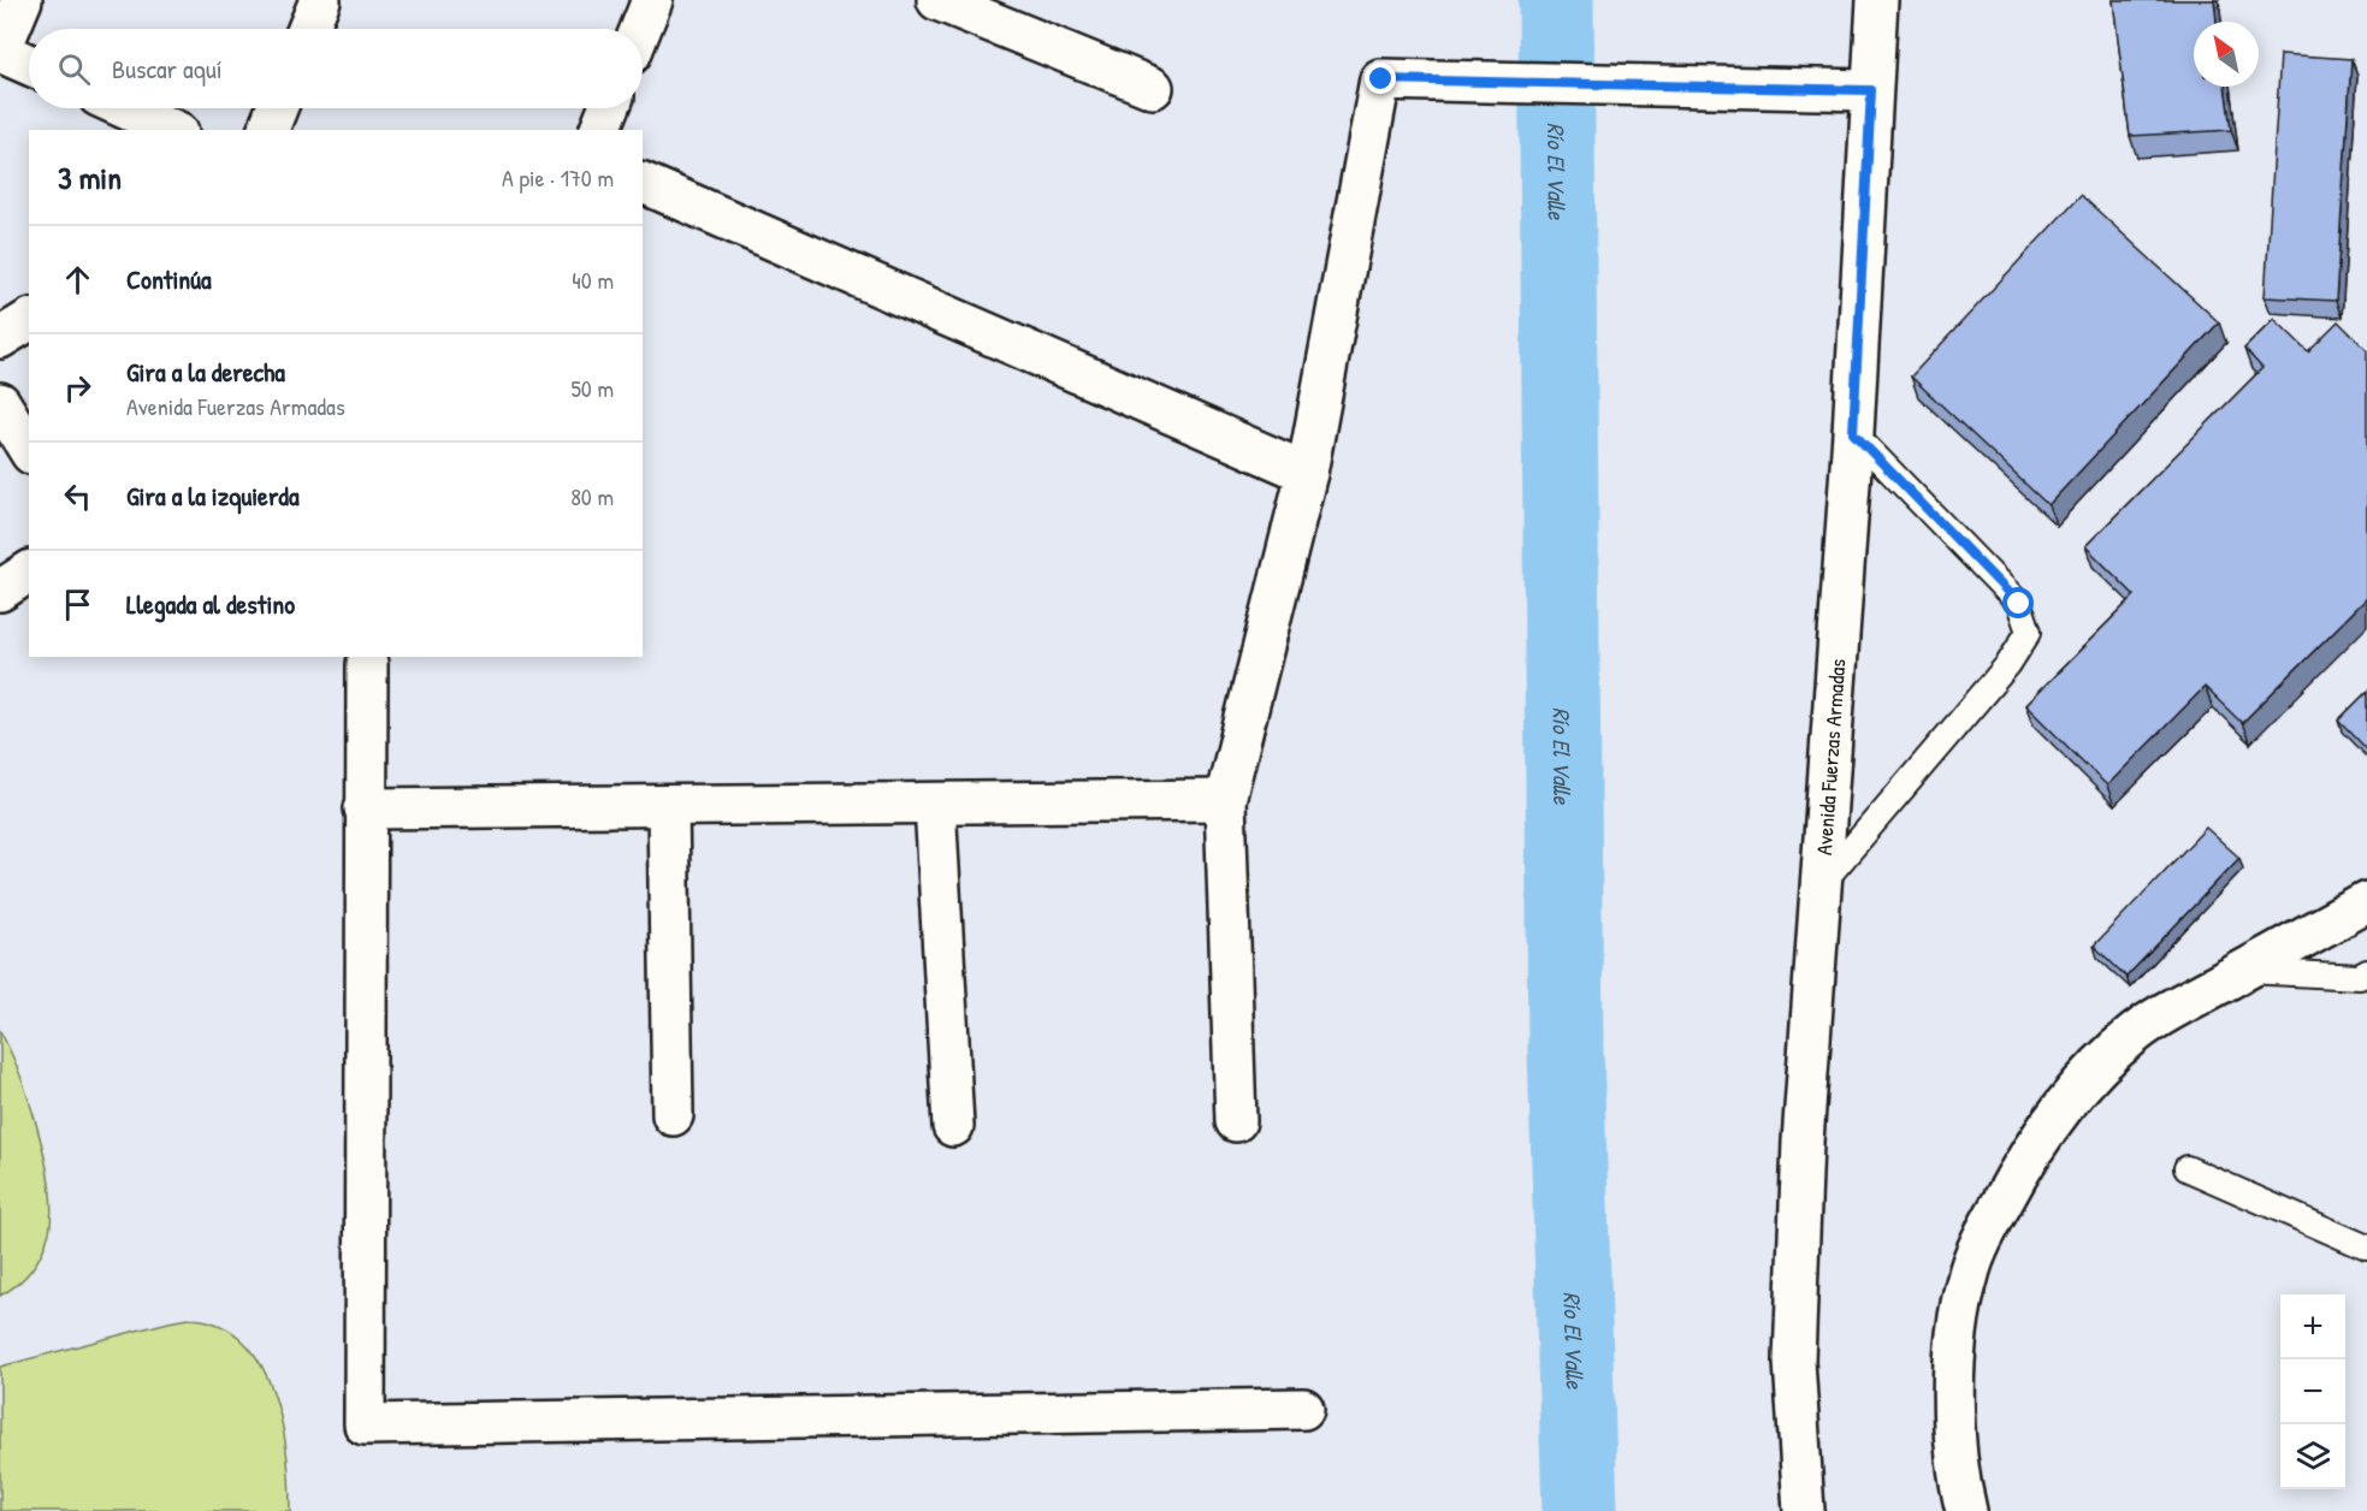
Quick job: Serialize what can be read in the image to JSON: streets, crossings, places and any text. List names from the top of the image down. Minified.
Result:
{"streets":{"street":["Avenida Fuerzas Armadas"]},"water":["Río El Valle"],"north":"top left","page":{"search":"Buscar aquí","heading":["3 min","A pie · 170 m"],"list":[["Continúa","40 m"],["Gira a la derecha","Avenida Fuerzas Armadas","50 m"],["Gira a la izquierda","80 m"],"Llegada al destino"],"map_buttons":["+","−"]}}
